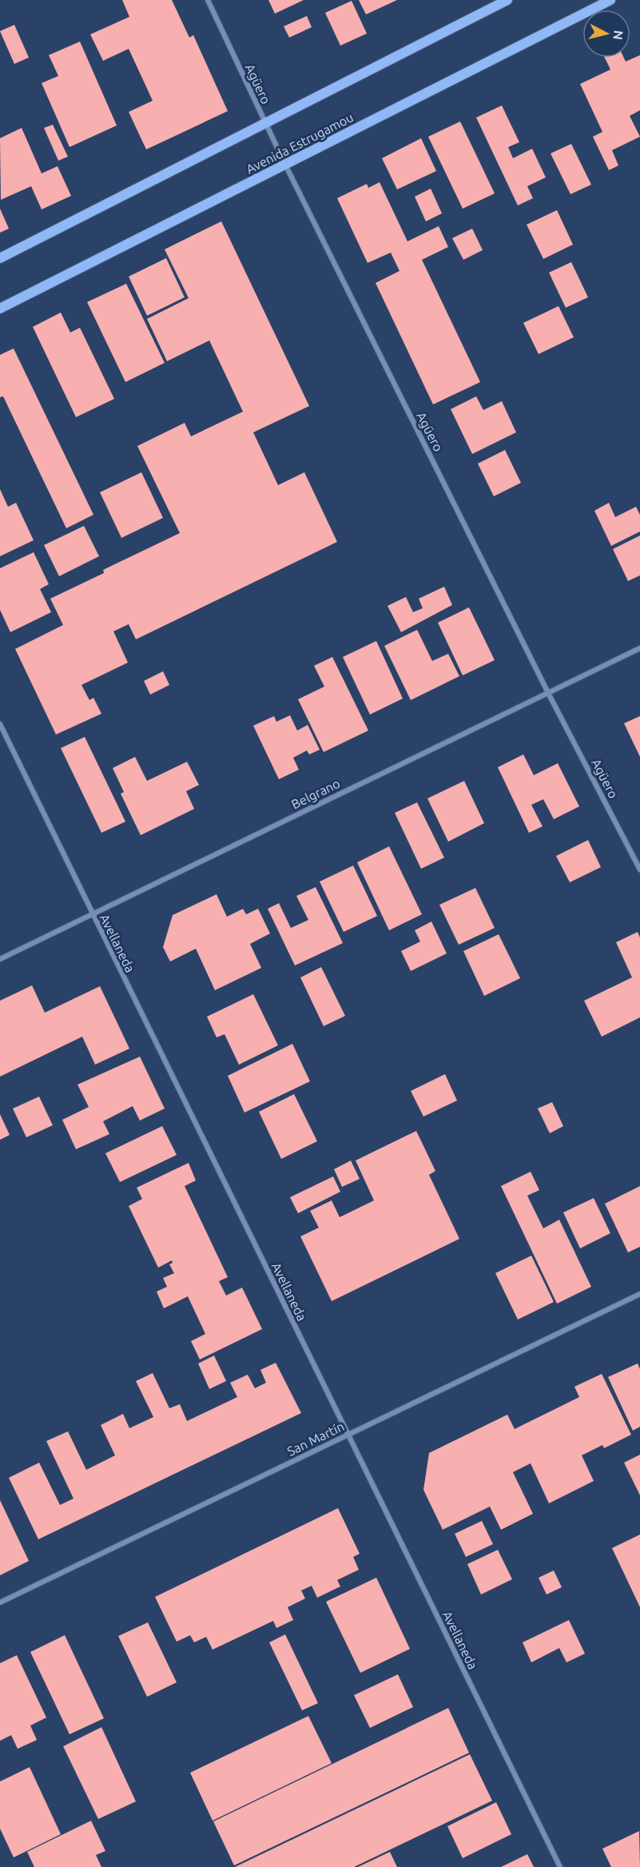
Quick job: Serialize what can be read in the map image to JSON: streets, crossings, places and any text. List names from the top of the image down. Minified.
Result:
{"streets":{"main road":["Avenida Estrugamou"],"street":["Agüero","Belgrano","Avellaneda","San Martín"]},"crossings":[["Agüero","Avenida Estrugamou"],["Agüero","Belgrano"],["Belgrano","Avellaneda"],["Avellaneda","San Martín"]],"north":"right"}
